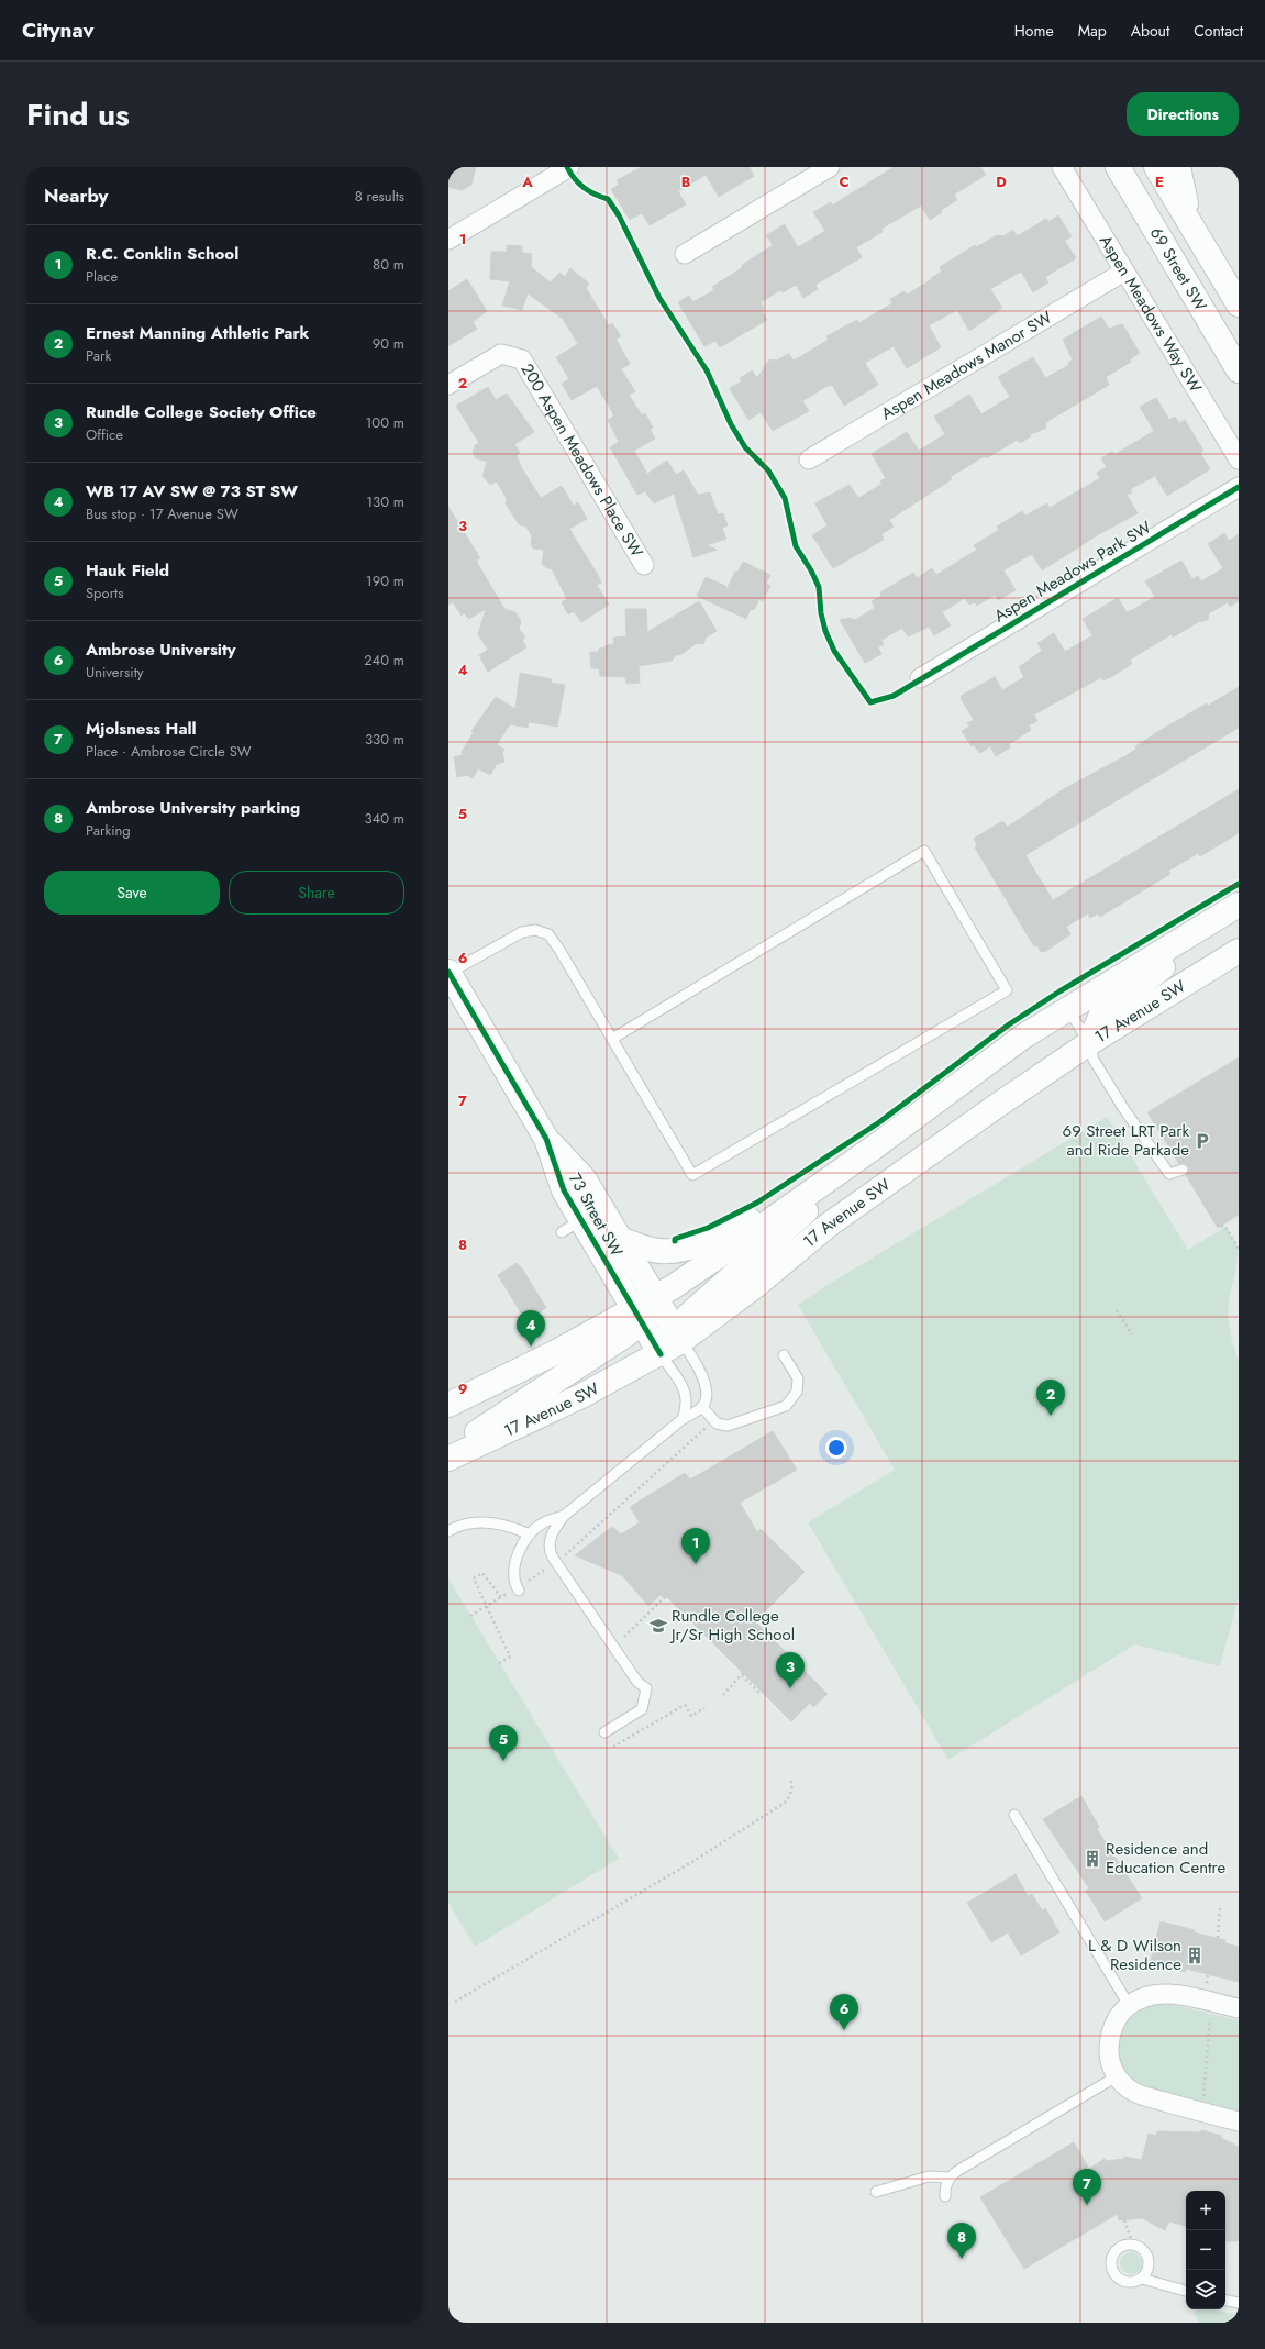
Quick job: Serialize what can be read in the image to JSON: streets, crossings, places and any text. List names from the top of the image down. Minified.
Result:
{"streets":{"main road":["69 Street SW","17 Avenue SW","73 Street SW"],"street":["Aspen Meadows Way SW","Aspen Meadows Manor SW","200 Aspen Meadows Place SW","Aspen Meadows Park SW"]},"crossings":[["Aspen Meadows Way SW","Aspen Meadows Manor SW"],["17 Avenue SW","73 Street SW"]],"places":{"parking":["69 Street LRT Park and Ride Parkade"],"school or university":["Rundle College Jr/Sr High School"],"building":["Residence and Education Centre","L & D Wilson Residence"]},"page":{"header":"Citynav","nav":["Home","Map","About","Contact"],"title":"Find us","buttons":["Directions",["Save","Share"]],"heading":["Nearby","8 results"],"list":[{"mark":"1","name":"R.C. Conklin School","note":"Place","value":"80 m"},{"mark":"2","name":"Ernest Manning Athletic Park","note":"Park","value":"90 m"},{"mark":"3","name":"Rundle College Society Office","note":"Office","value":"100 m"},{"mark":"4","name":"WB 17 AV SW @ 73 ST SW","note":"Bus stop · 17 Avenue SW","value":"130 m"},{"mark":"5","name":"Hauk Field","note":"Sports","value":"190 m"},{"mark":"6","name":"Ambrose University","note":"University","value":"240 m"},{"mark":"7","name":"Mjolsness Hall","note":"Place · Ambrose Circle SW","value":"330 m"},{"mark":"8","name":"Ambrose University parking","note":"Parking","value":"340 m"}],"pins":["4","2","1","3","5","6","7","8"],"map_buttons":["+","−"]},"grid":{"columns":["A","B","C","D","E"],"rows":["1","2","3","4","5","6","7","8","9"]}}
